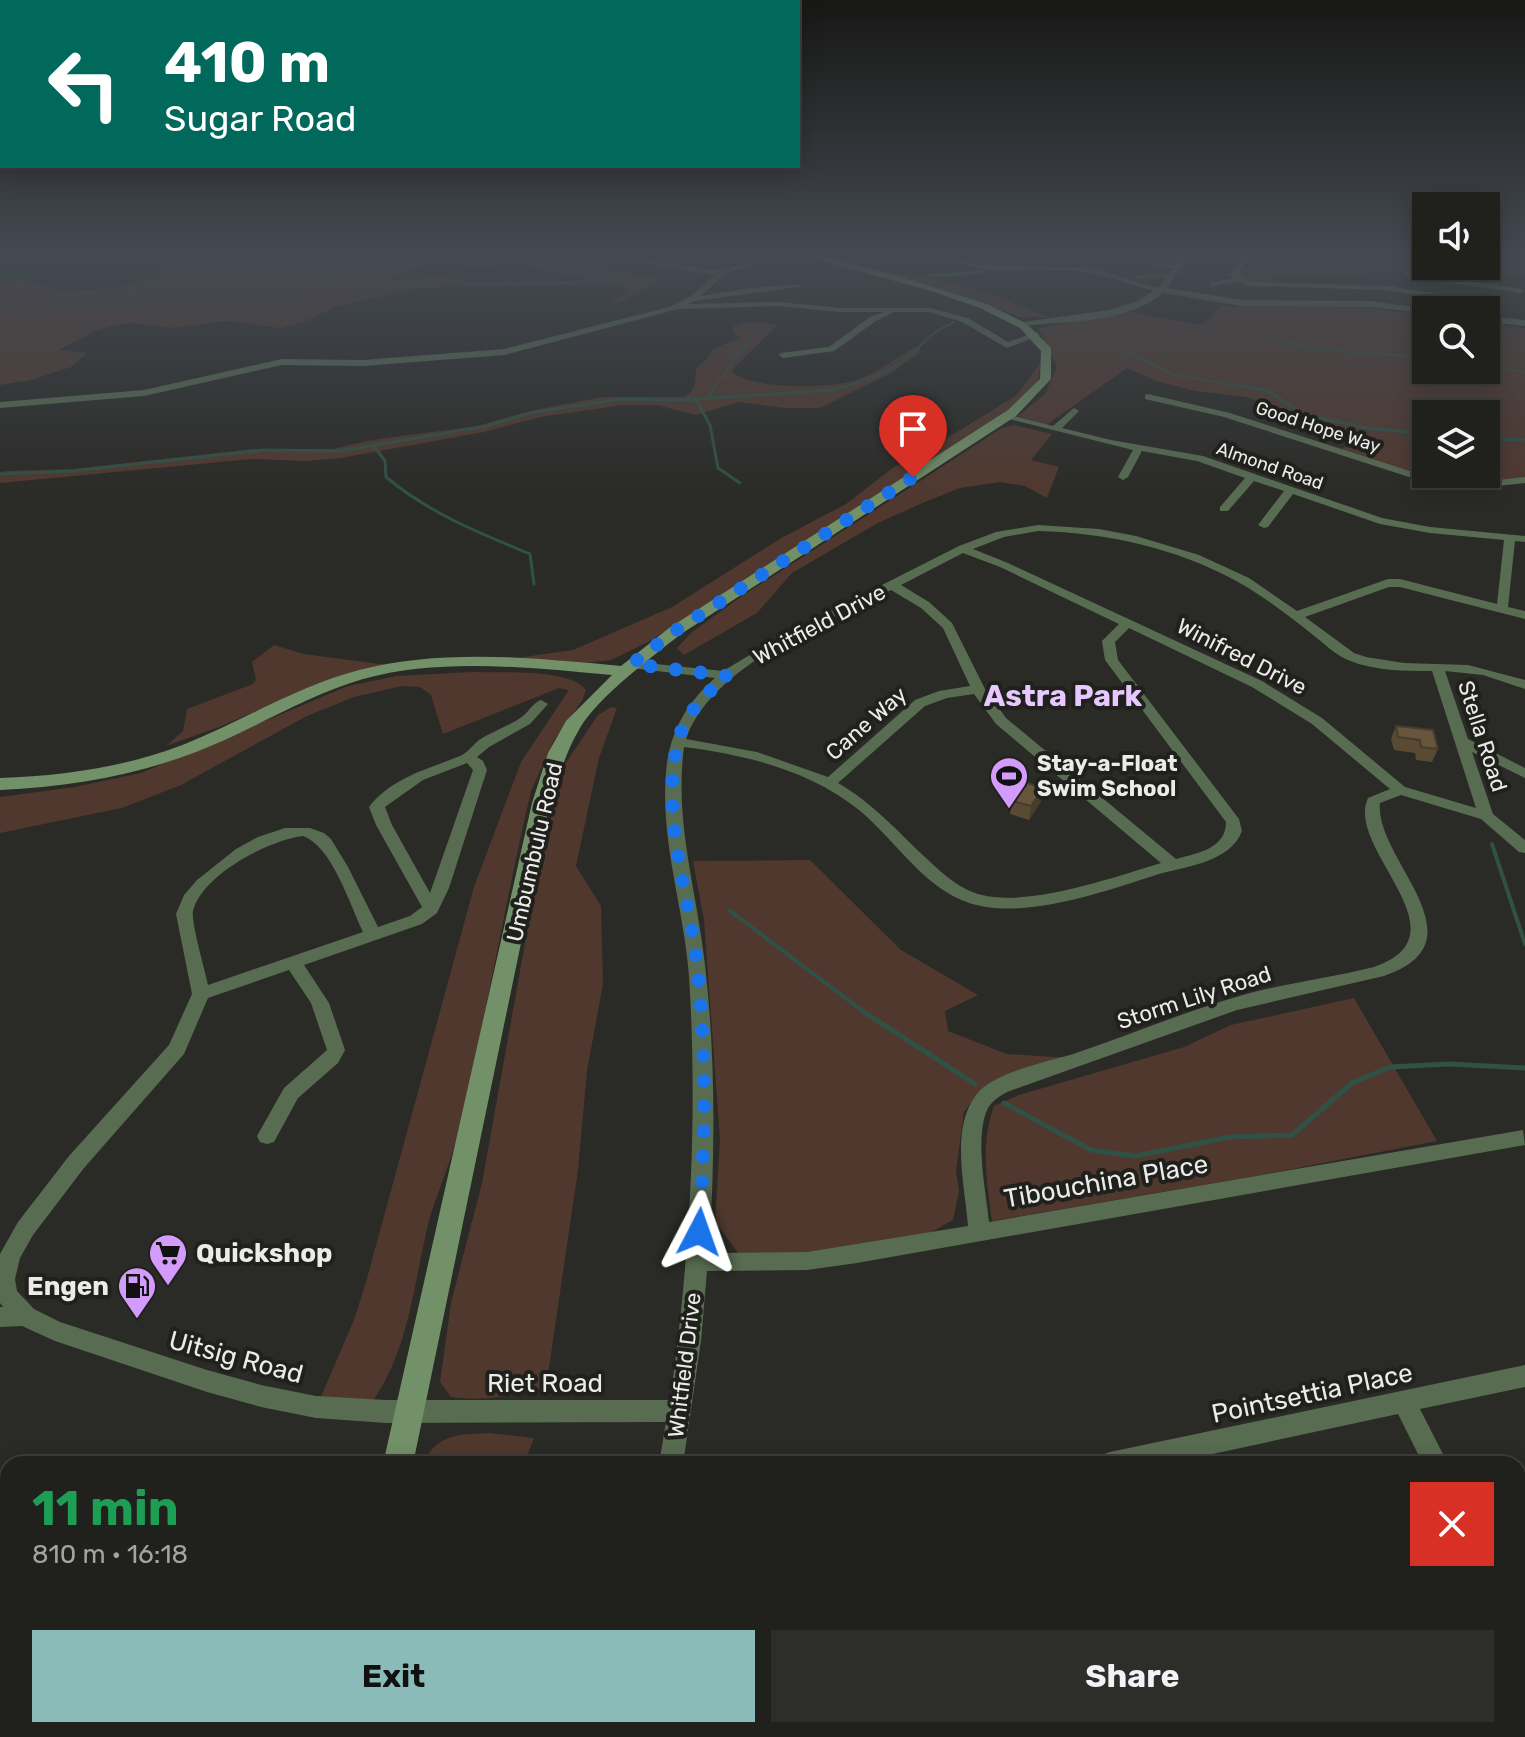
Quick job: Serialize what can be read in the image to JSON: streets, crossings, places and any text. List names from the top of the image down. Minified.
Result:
{"streets":{"main road":["Umbumbulu Road"],"street":["Good Hope Way","Almond Road","Whitfield Drive","Winifred Drive","Cane Way","Stella Road","Storm Lily Road","Tibouchina Place","Uitsig Road","Riet Road","Pointsettia Place"]},"crossings":[["Almond Road","Umbumbulu Road"],["Whitfield Drive","Winifred Drive"],["Whitfield Drive","Stella Road"],["Whitfield Drive","Tibouchina Place"],["Whitfield Drive","Riet Road"],["Winifred Drive","Stella Road"],["Winifred Drive","Storm Lily Road"],["Umbumbulu Road","Uitsig Road"],["Umbumbulu Road","Riet Road"],["Storm Lily Road","Tibouchina Place"],["Uitsig Road","Riet Road"]],"districts":["Astra Park"],"places":{"sports":["Stay-a-Float Swim School"],"supermarket":["Quickshop"],"fuel station":["Engen"]},"page":{"turn":["410 m","Sugar Road"],"heading":["11 min","810 m · 16:18"],"buttons":["Exit","Share"]}}
